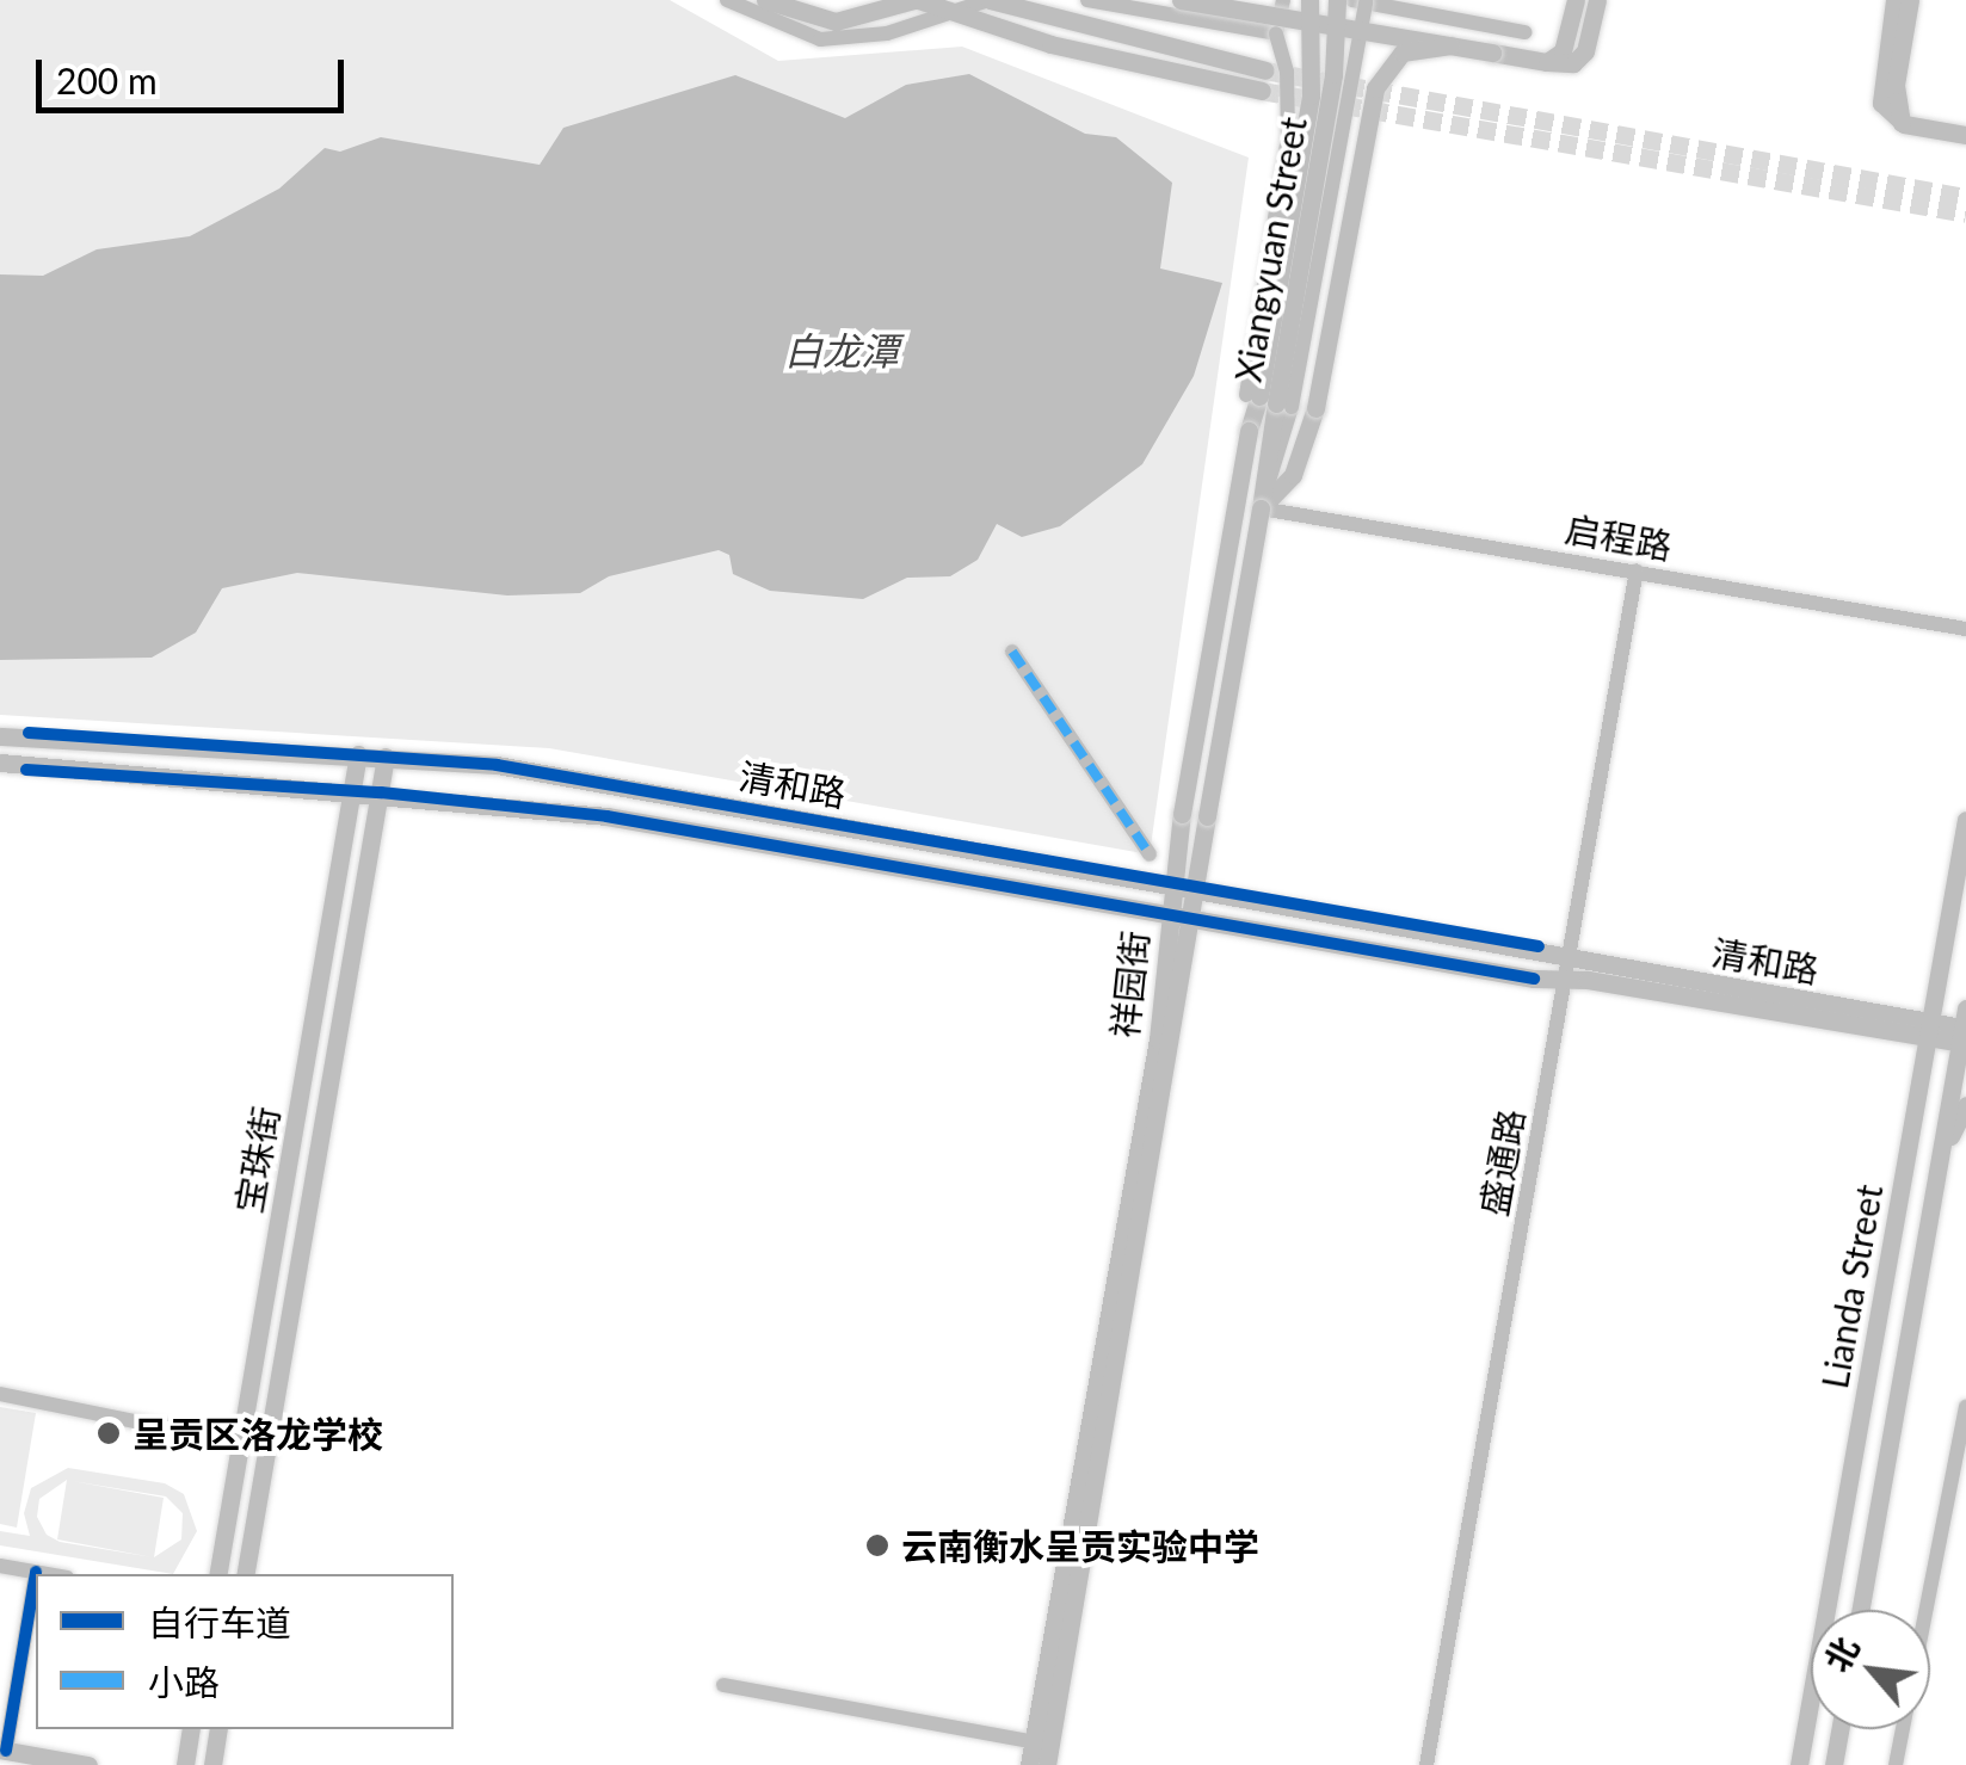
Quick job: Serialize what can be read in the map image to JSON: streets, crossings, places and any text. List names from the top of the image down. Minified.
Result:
{"streets":{"main road":["Xiangyuan Street","清和路","祥园街","宝珠街","Lianda Street"],"street":["启程路","盛通路"]},"crossings":[["Xiangyuan Street","启程路"],["Xiangyuan Street","祥园街"],["启程路","祥园街"],["启程路","盛通路"],["清和路","祥园街"],["清和路","宝珠街"],["清和路","盛通路"],["清和路","Lianda Street"]],"water":["白龙潭"],"places":["呈贡区洛龙学校","云南衡水呈贡实验中学"],"legend":["自行车道","小路"],"scale_bar":"200 m","north":"top left"}
